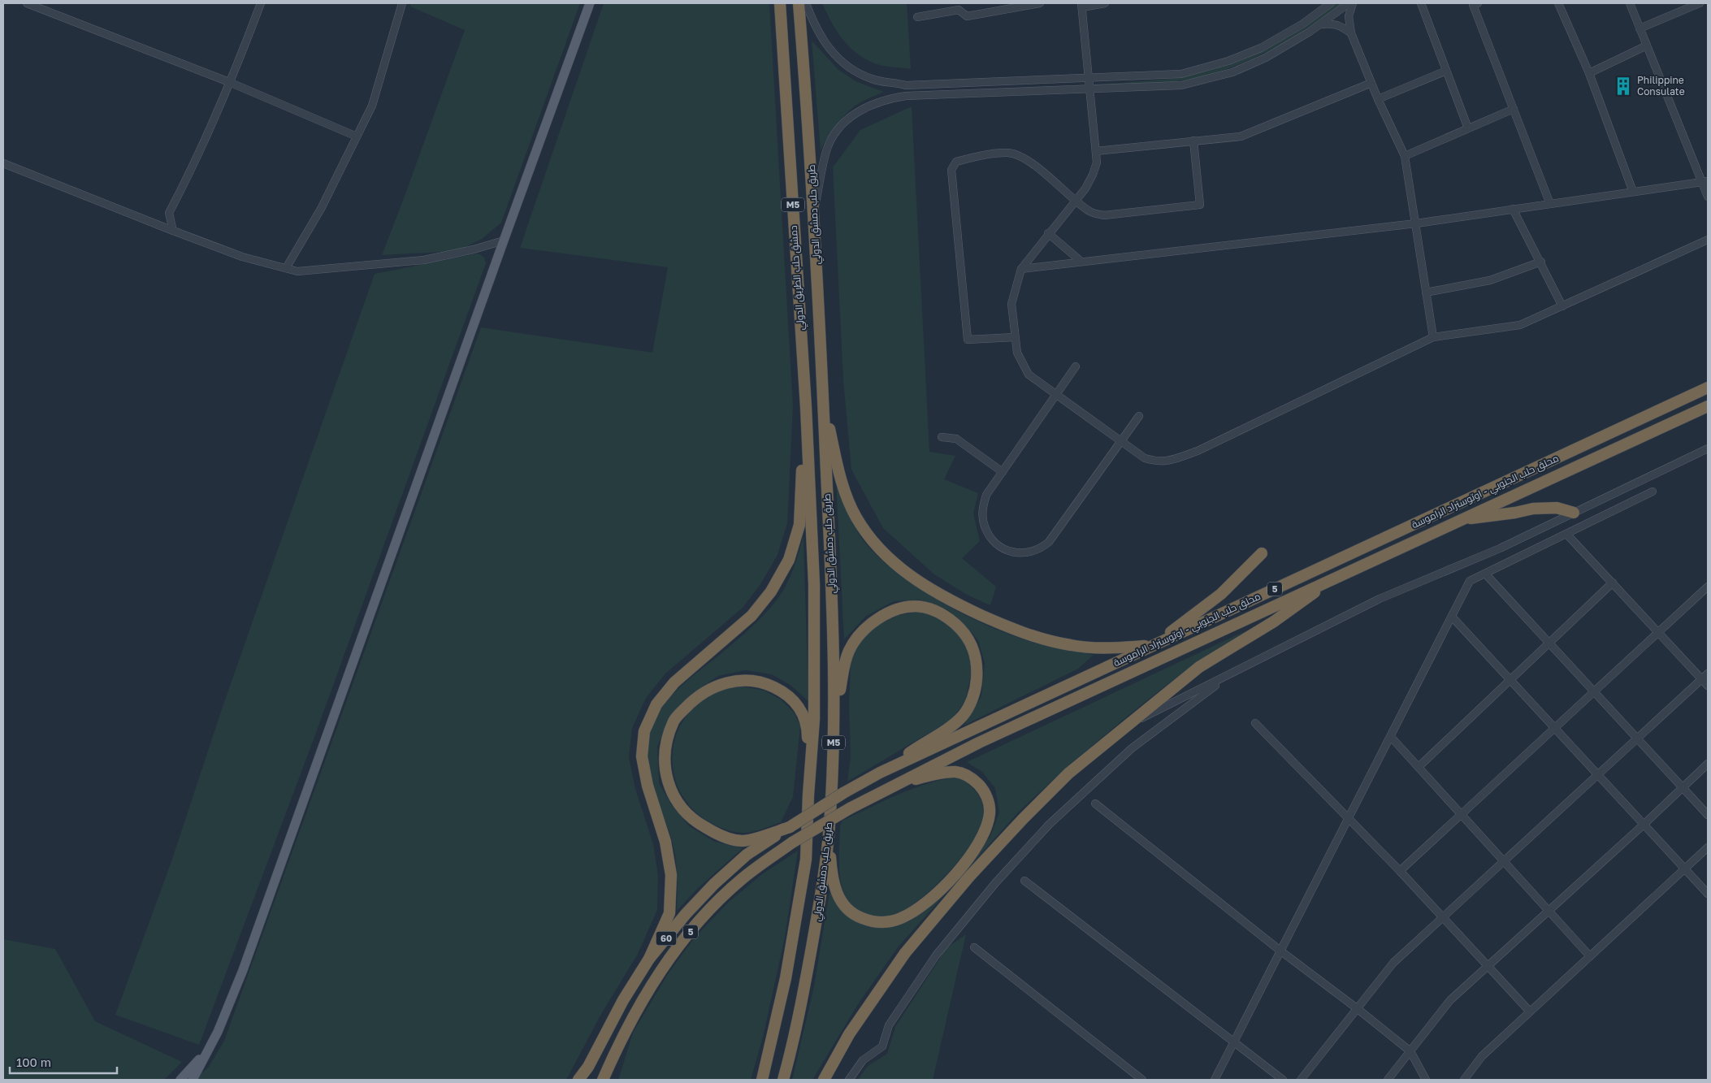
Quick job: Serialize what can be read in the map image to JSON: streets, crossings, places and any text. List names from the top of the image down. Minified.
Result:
{"streets":{"highway":["M5","طريق حلب دمشق الدولي","دمشق حلب الطريق الدولي","محلق حلب الجنوبي - اوتوستراد الراموسة","5","60"]},"crossings":[["طريق حلب دمشق الدولي","دمشق حلب الطريق الدولي"],["محلق حلب الجنوبي - اوتوستراد الراموسة","60"]],"places":{"building":["Philippine Consulate"]},"scale_bar":"100 m"}
